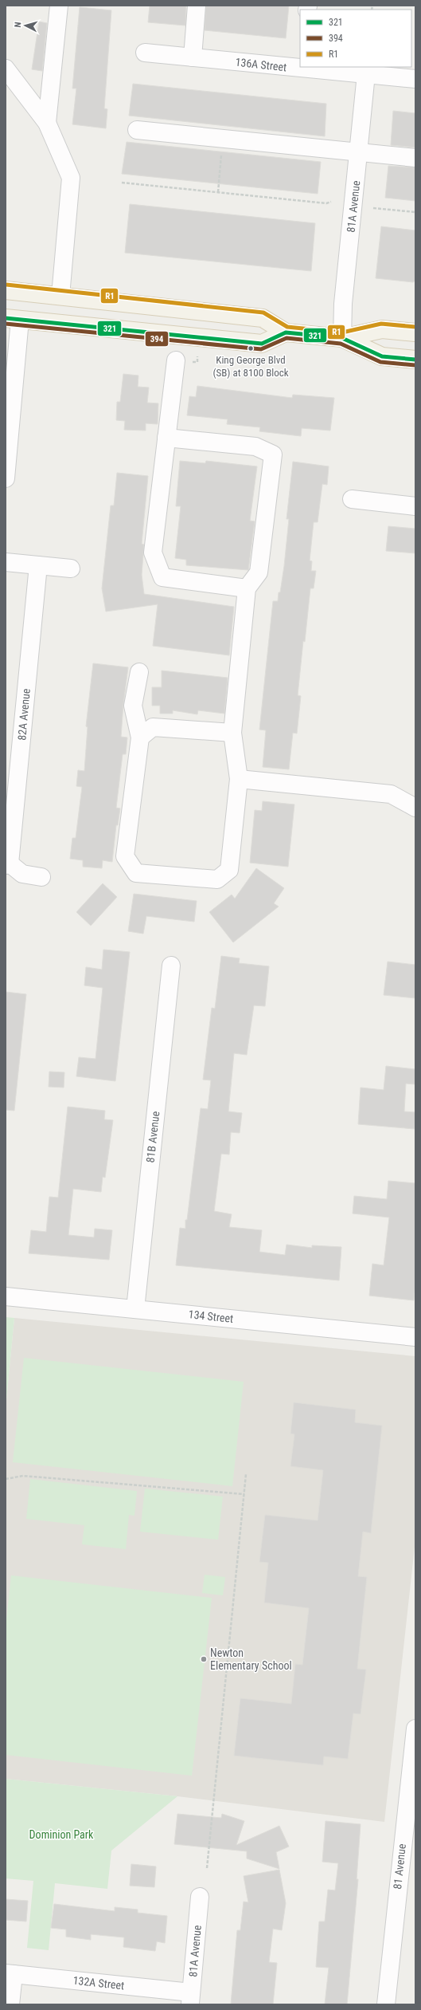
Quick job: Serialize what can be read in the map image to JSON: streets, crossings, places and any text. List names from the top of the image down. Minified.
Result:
{"streets":{"street":["136A Street","81A Avenue","82A Avenue","81B Avenue","134 Street","81 Avenue","132A Street"]},"crossings":[["136A Street","81A Avenue"],["81A Avenue","132A Street"],["81B Avenue","134 Street"]],"parks":["Dominion Park"],"places":["King George Blvd (SB) at 8100 Block","Newton Elementary School"],"lines":["transit line R1","transit line 321","transit line 394"],"legend":["321","394","R1"],"north":"left"}
